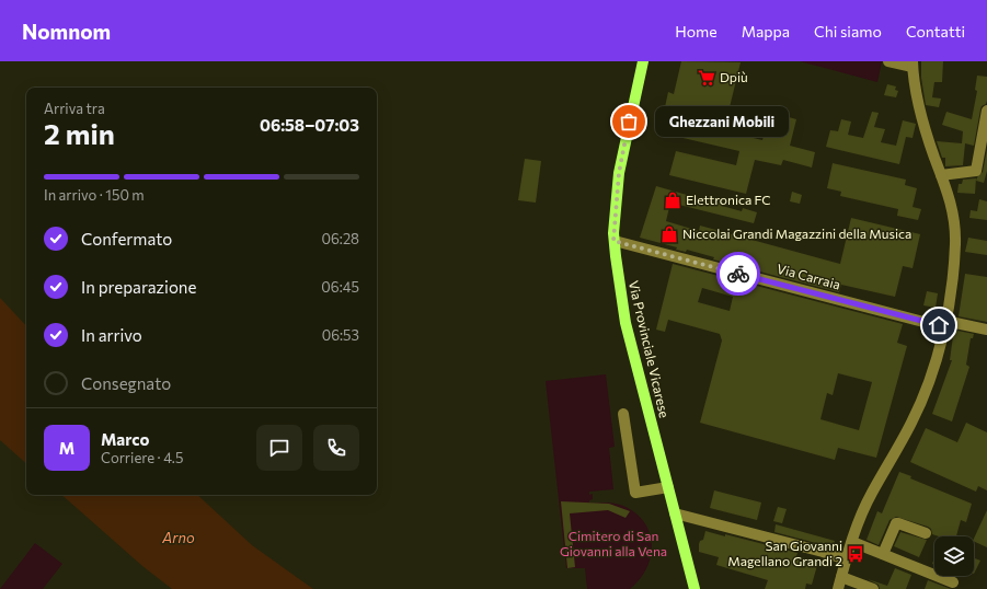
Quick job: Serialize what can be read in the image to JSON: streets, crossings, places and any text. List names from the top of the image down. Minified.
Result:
{"streets":{"main road":["Via Provinciale Vicarese"],"street":["Via Carraia"]},"crossings":[["Via Carraia","Via Provinciale Vicarese"]],"water":["Arno"],"parks":["Cimitero di San Giovanni alla Vena"],"places":{"supermarket":["Dpiù"],"other":["Ghezzani Mobili"],"shop":["Elettronica FC","Niccolai Grandi Magazzini della Musica"],"bus stop":["San Giovanni Magellano Grandi 2"]},"page":{"header":"Nomnom","nav":["Home","Mappa","Chi siamo","Contatti"],"heading":["2 min","Arriva tra","06:58–07:03"],"panel":["Marco","Corriere · 4.5"],"bubble":"Ghezzani Mobili","bar":"In arrivo · 150 m","list":[["Confermato","06:28"],["In preparazione","06:45"],["In arrivo","06:53"],"Consegnato"],"round":"M"}}
